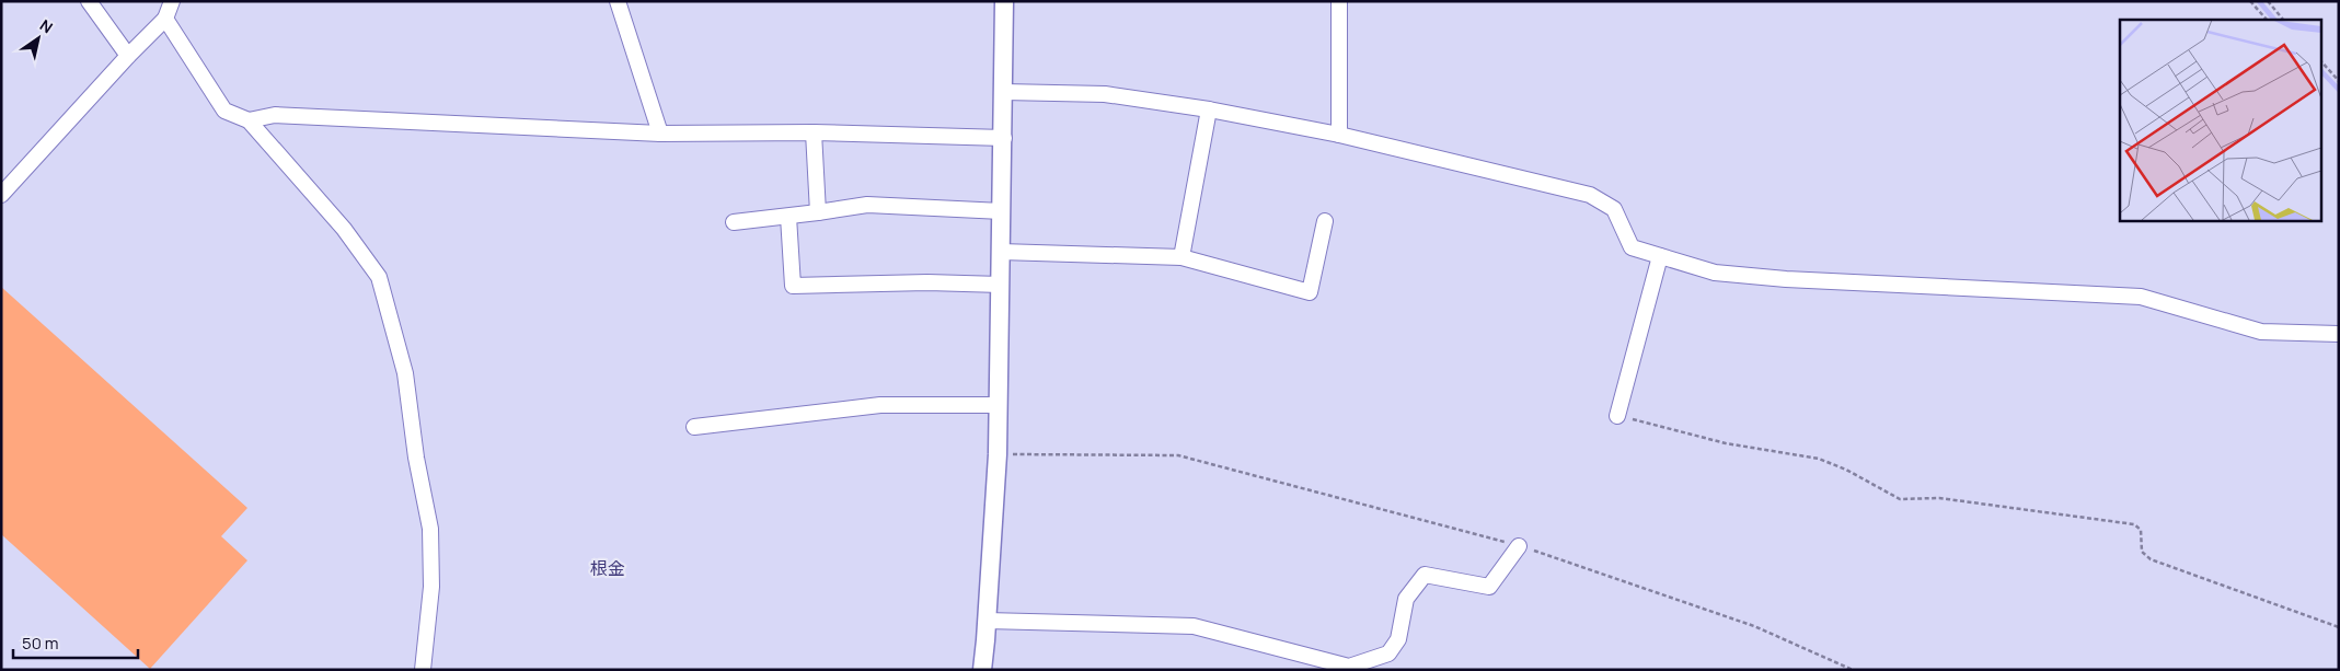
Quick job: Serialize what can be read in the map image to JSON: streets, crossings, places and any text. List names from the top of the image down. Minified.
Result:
{"districts":["根金"],"scale_bar":"50 m","north":"top right"}
